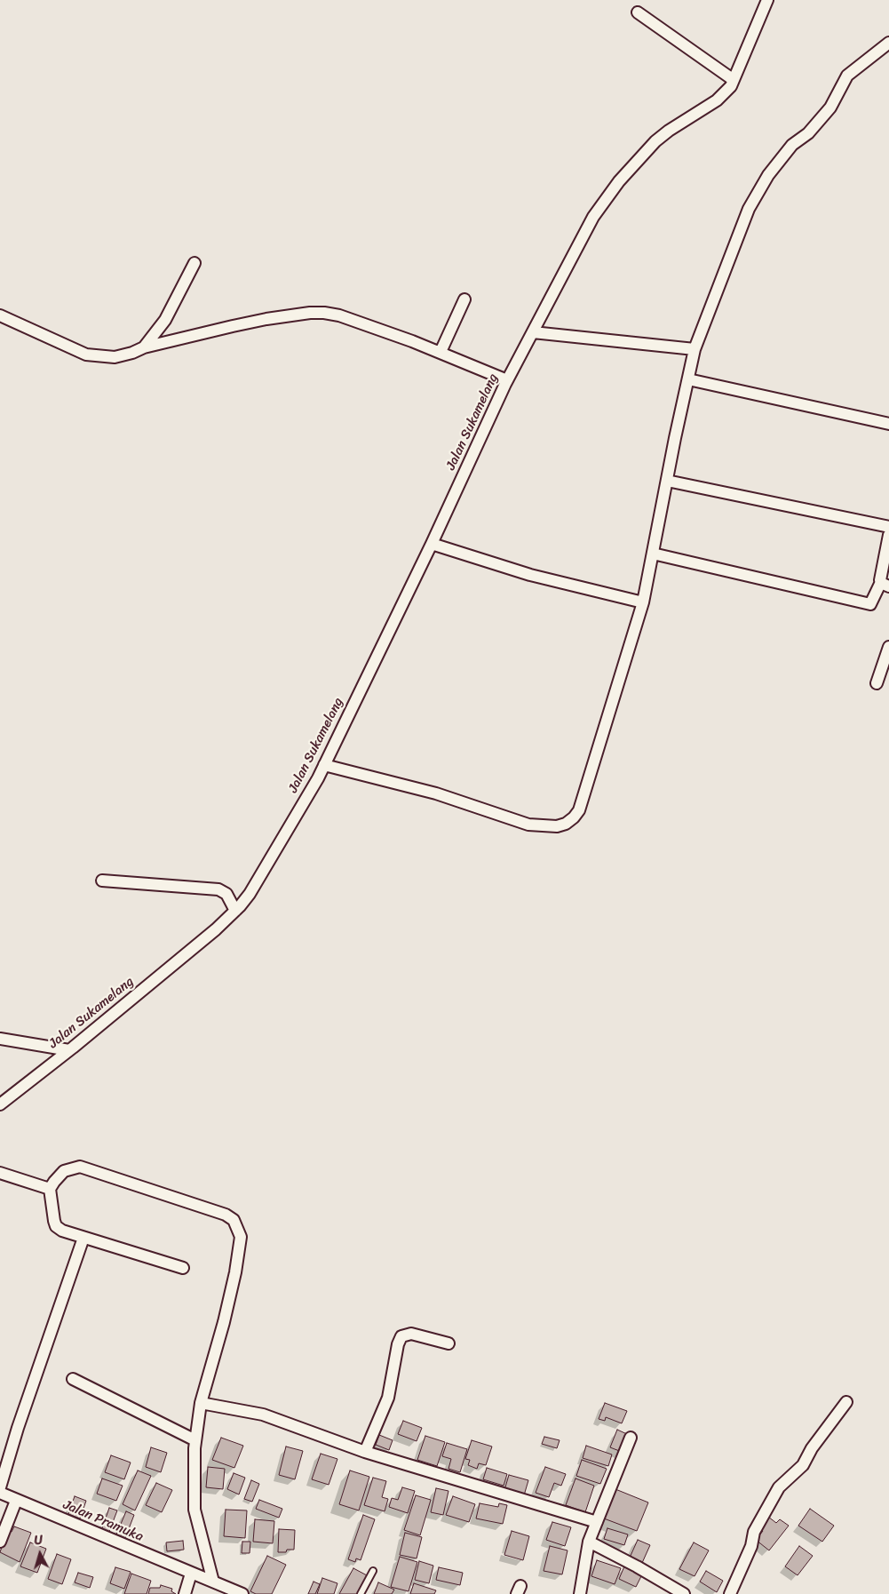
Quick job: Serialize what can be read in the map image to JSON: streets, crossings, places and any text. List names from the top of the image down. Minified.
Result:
{"streets":{"street":["Jalan Sukamelang","Jalan Pramuka"]},"north":"top"}
